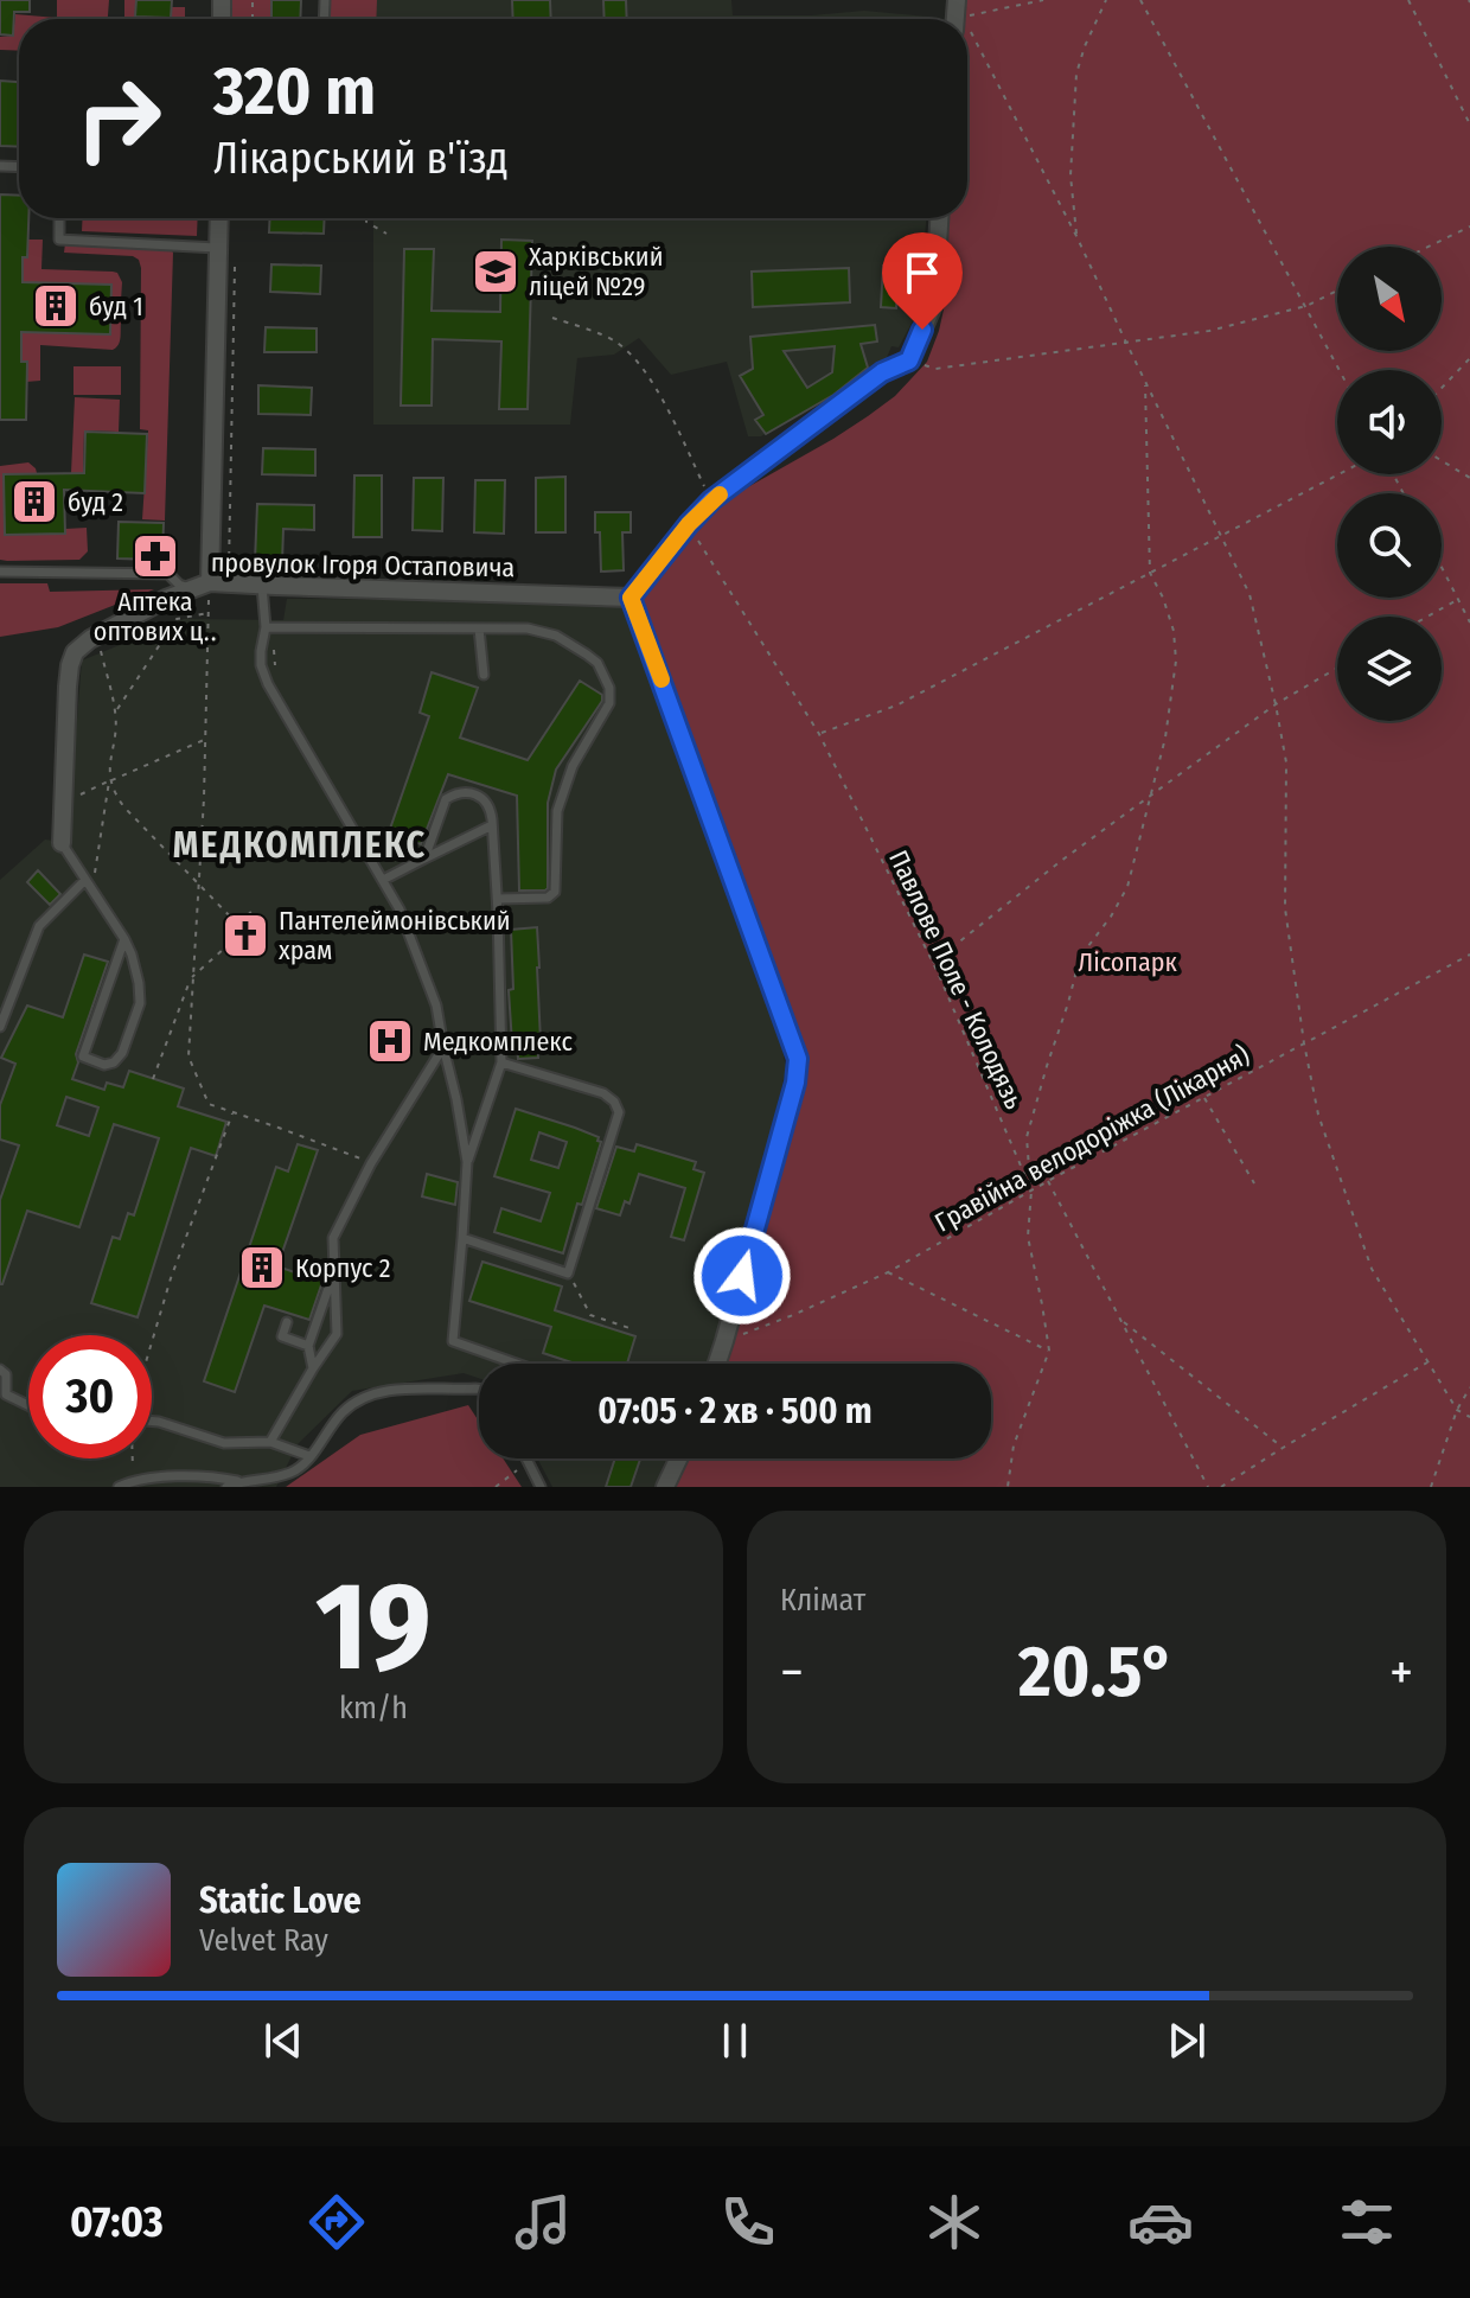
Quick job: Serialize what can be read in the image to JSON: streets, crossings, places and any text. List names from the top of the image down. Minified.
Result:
{"streets":{"street":["провулок Ігоря Остаповича"],"path":["Павлове Поле - Колодязь","Гравійна велодоріжка (Лікарня)"]},"crossings":[["Павлове Поле - Колодязь","Гравійна велодоріжка (Лікарня)"]],"districts":["МЕДКОМПЛЕКС"],"parks":["Лісопарк"],"places":{"school or university":["Харківський ліцей №29"],"building":["буд 1","буд 2","Корпус 2"],"pharmacy":["Аптека оптових ц‥"],"church":["Пантелеймонівський храм"],"hospital":["Медкомплекс"]},"north":"bottom right","page":{"turn":["320 m","Лікарський в'їзд"],"limit":"30","trip":"07:05 · 2 хв · 500 m","tile":[["19","km/h"],"Клімат"],"heat":["−","20.5°","+"],"song":["Static Love","Velvet Ray"],"tabs":"07:03"}}
